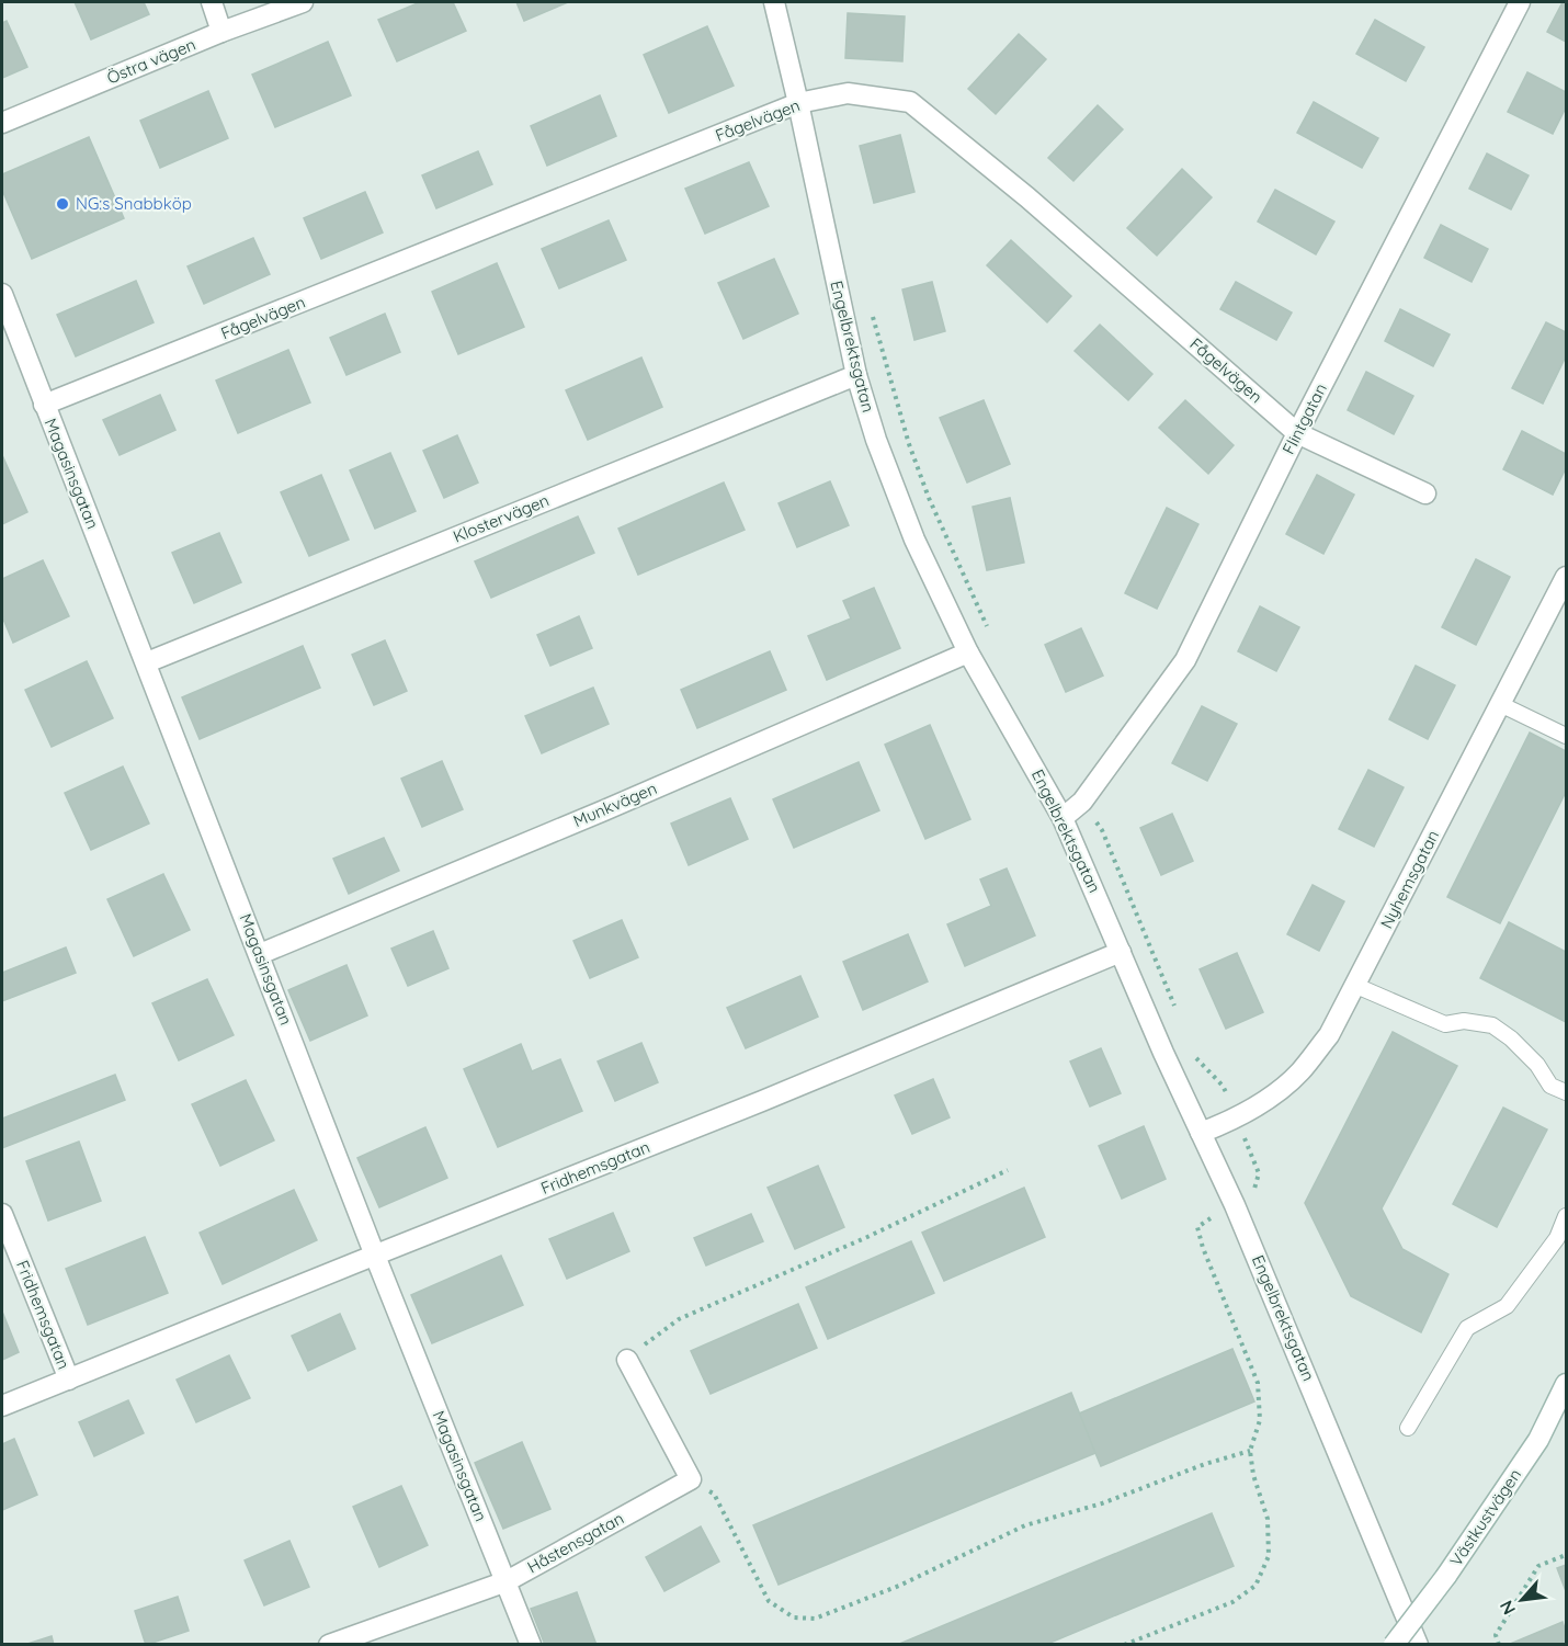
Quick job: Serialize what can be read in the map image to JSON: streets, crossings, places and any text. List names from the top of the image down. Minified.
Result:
{"streets":{"street":["Östra vägen","Fågelvägen","Engelbrektsgatan","Flintgatan","Magasinsgatan","Klostervägen","Munkvägen","Nyhemsgatan","Fridhemsgatan","Västkustvägen","Håstensgatan"]},"crossings":[["Fågelvägen","Engelbrektsgatan"],["Fågelvägen","Flintgatan"],["Fågelvägen","Magasinsgatan"],["Engelbrektsgatan","Flintgatan"],["Engelbrektsgatan","Klostervägen"],["Engelbrektsgatan","Munkvägen"],["Engelbrektsgatan","Nyhemsgatan"],["Engelbrektsgatan","Fridhemsgatan"],["Magasinsgatan","Klostervägen"],["Magasinsgatan","Munkvägen"],["Magasinsgatan","Fridhemsgatan"],["Magasinsgatan","Håstensgatan"]],"places":["NG:s Snabbköp"],"north":"bottom left"}
